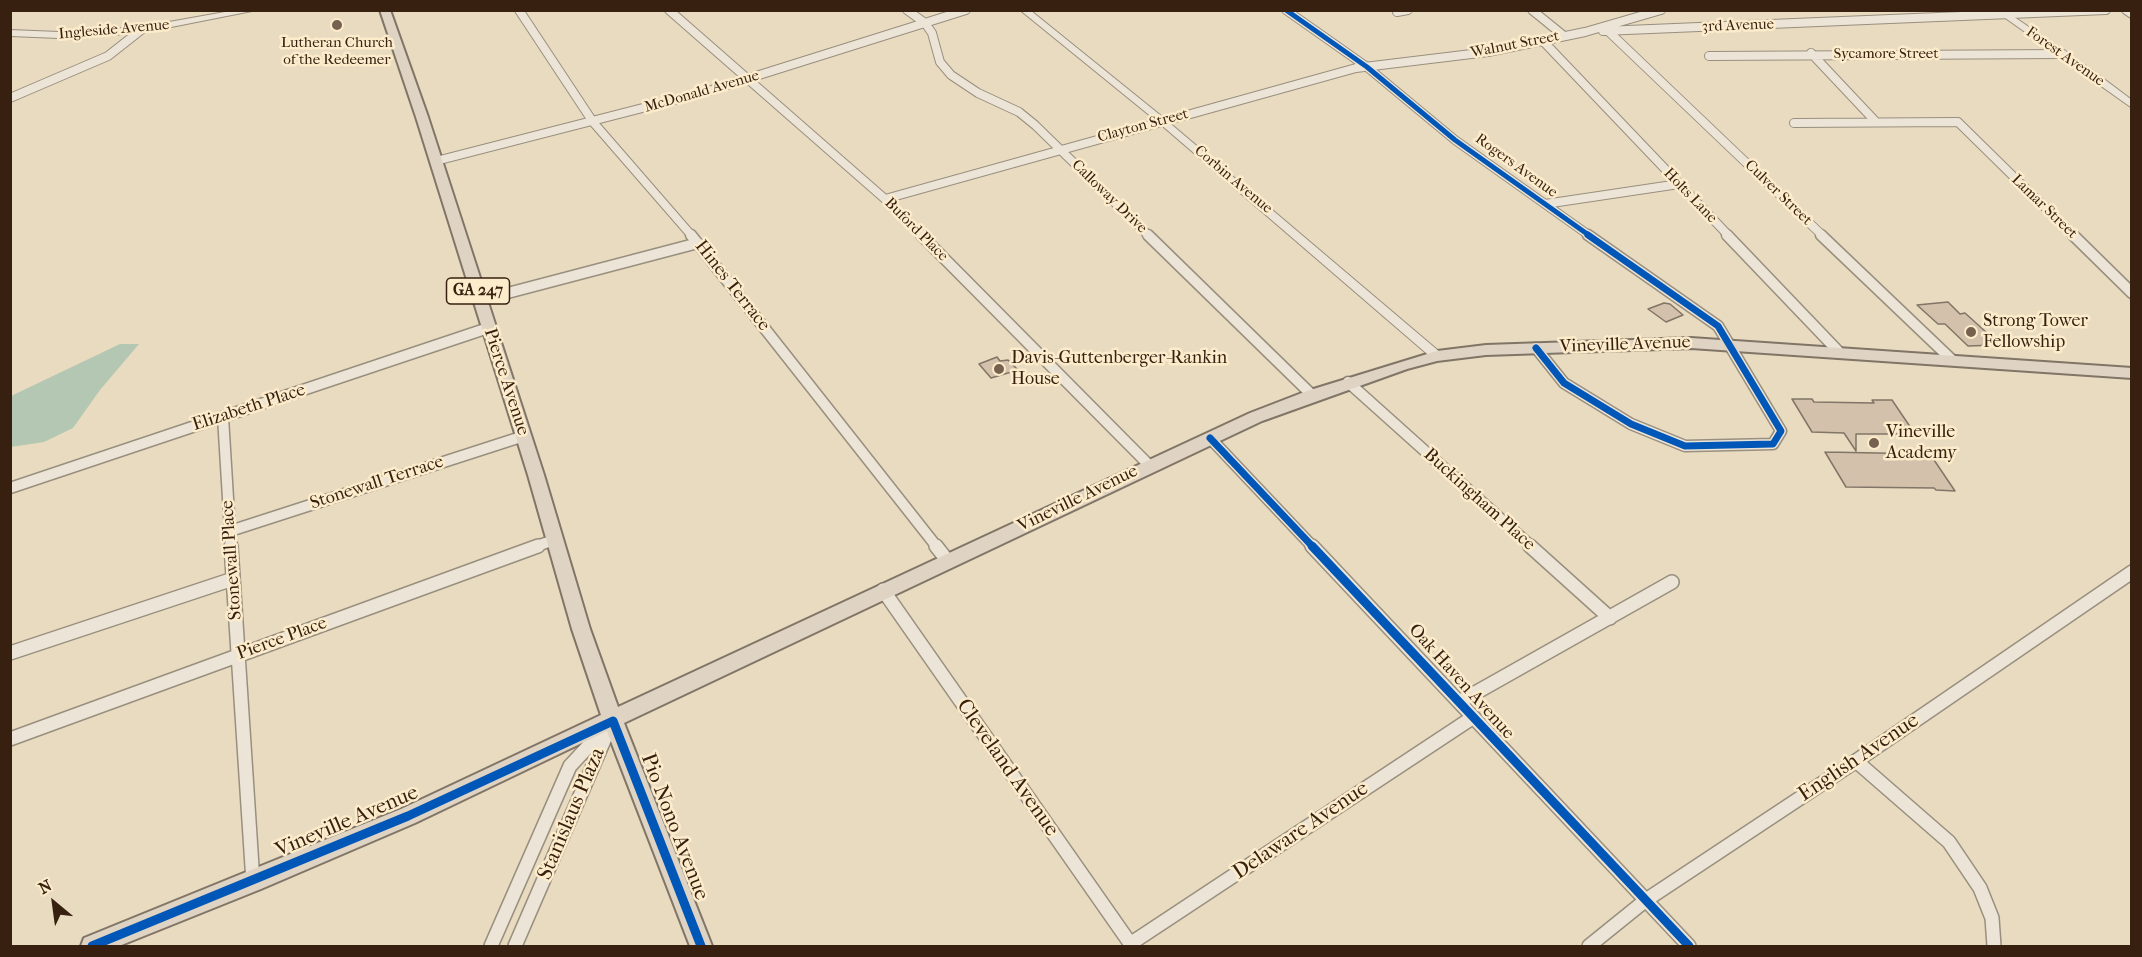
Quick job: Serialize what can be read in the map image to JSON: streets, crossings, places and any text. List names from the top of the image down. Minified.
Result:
{"streets":{"main road":["GA 247","Vineville Avenue","Pierce Avenue","Pio Nono Avenue"],"street":["3rd Avenue","Ingleside Avenue","Walnut Street","Sycamore Street","Forest Avenue","McDonald Avenue","Clayton Street","Rogers Avenue","Corbin Avenue","Culver Street","Holts Lane","Calloway Drive","Lamar Street","Buford Place","Hines Terrace","Elizabeth Place","Stonewall Terrace","Buckingham Place","Stonewall Place","Pierce Place","Oak Haven Avenue","English Avenue","Cleveland Avenue","Stanislaus Plaza","Delaware Avenue"]},"crossings":[["3rd Avenue","Walnut Street"],["3rd Avenue","Forest Avenue"],["3rd Avenue","Culver Street"],["Walnut Street","Clayton Street"],["Walnut Street","Rogers Avenue"],["Walnut Street","Holts Lane"],["Sycamore Street","Forest Avenue"],["McDonald Avenue","Calloway Drive"],["McDonald Avenue","Buford Place"],["McDonald Avenue","Hines Terrace"],["McDonald Avenue","Pierce Avenue"],["Clayton Street","Rogers Avenue"],["Clayton Street","Corbin Avenue"],["Clayton Street","Calloway Drive"],["Clayton Street","Buford Place"],["Rogers Avenue","Vineville Avenue"],["Corbin Avenue","Vineville Avenue"],["Culver Street","Vineville Avenue"],["Holts Lane","Vineville Avenue"],["Calloway Drive","Vineville Avenue"],["Buford Place","Vineville Avenue"],["Hines Terrace","Vineville Avenue"],["Vineville Avenue","Pierce Avenue"],["Vineville Avenue","Buckingham Place"],["Vineville Avenue","Stonewall Place"],["Vineville Avenue","Oak Haven Avenue"],["Vineville Avenue","Cleveland Avenue"],["Vineville Avenue","Stanislaus Plaza"],["Vineville Avenue","Pio Nono Avenue"],["Pierce Avenue","Elizabeth Place"],["Pierce Avenue","Stonewall Terrace"],["Pierce Avenue","Pierce Place"],["Pierce Avenue","Stanislaus Plaza"],["Pierce Avenue","Pio Nono Avenue"],["Elizabeth Place","Stonewall Place"],["Stonewall Terrace","Stonewall Place"],["Stonewall Place","Pierce Place"],["Oak Haven Avenue","English Avenue"],["Oak Haven Avenue","Delaware Avenue"],["Cleveland Avenue","Delaware Avenue"],["Stanislaus Plaza","Pio Nono Avenue"]],"places":["Lutheran Church of the Redeemer","Strong Tower Fellowship","Davis-Guttenberger-Rankin House","Vineville Academy"],"north":"top left"}
